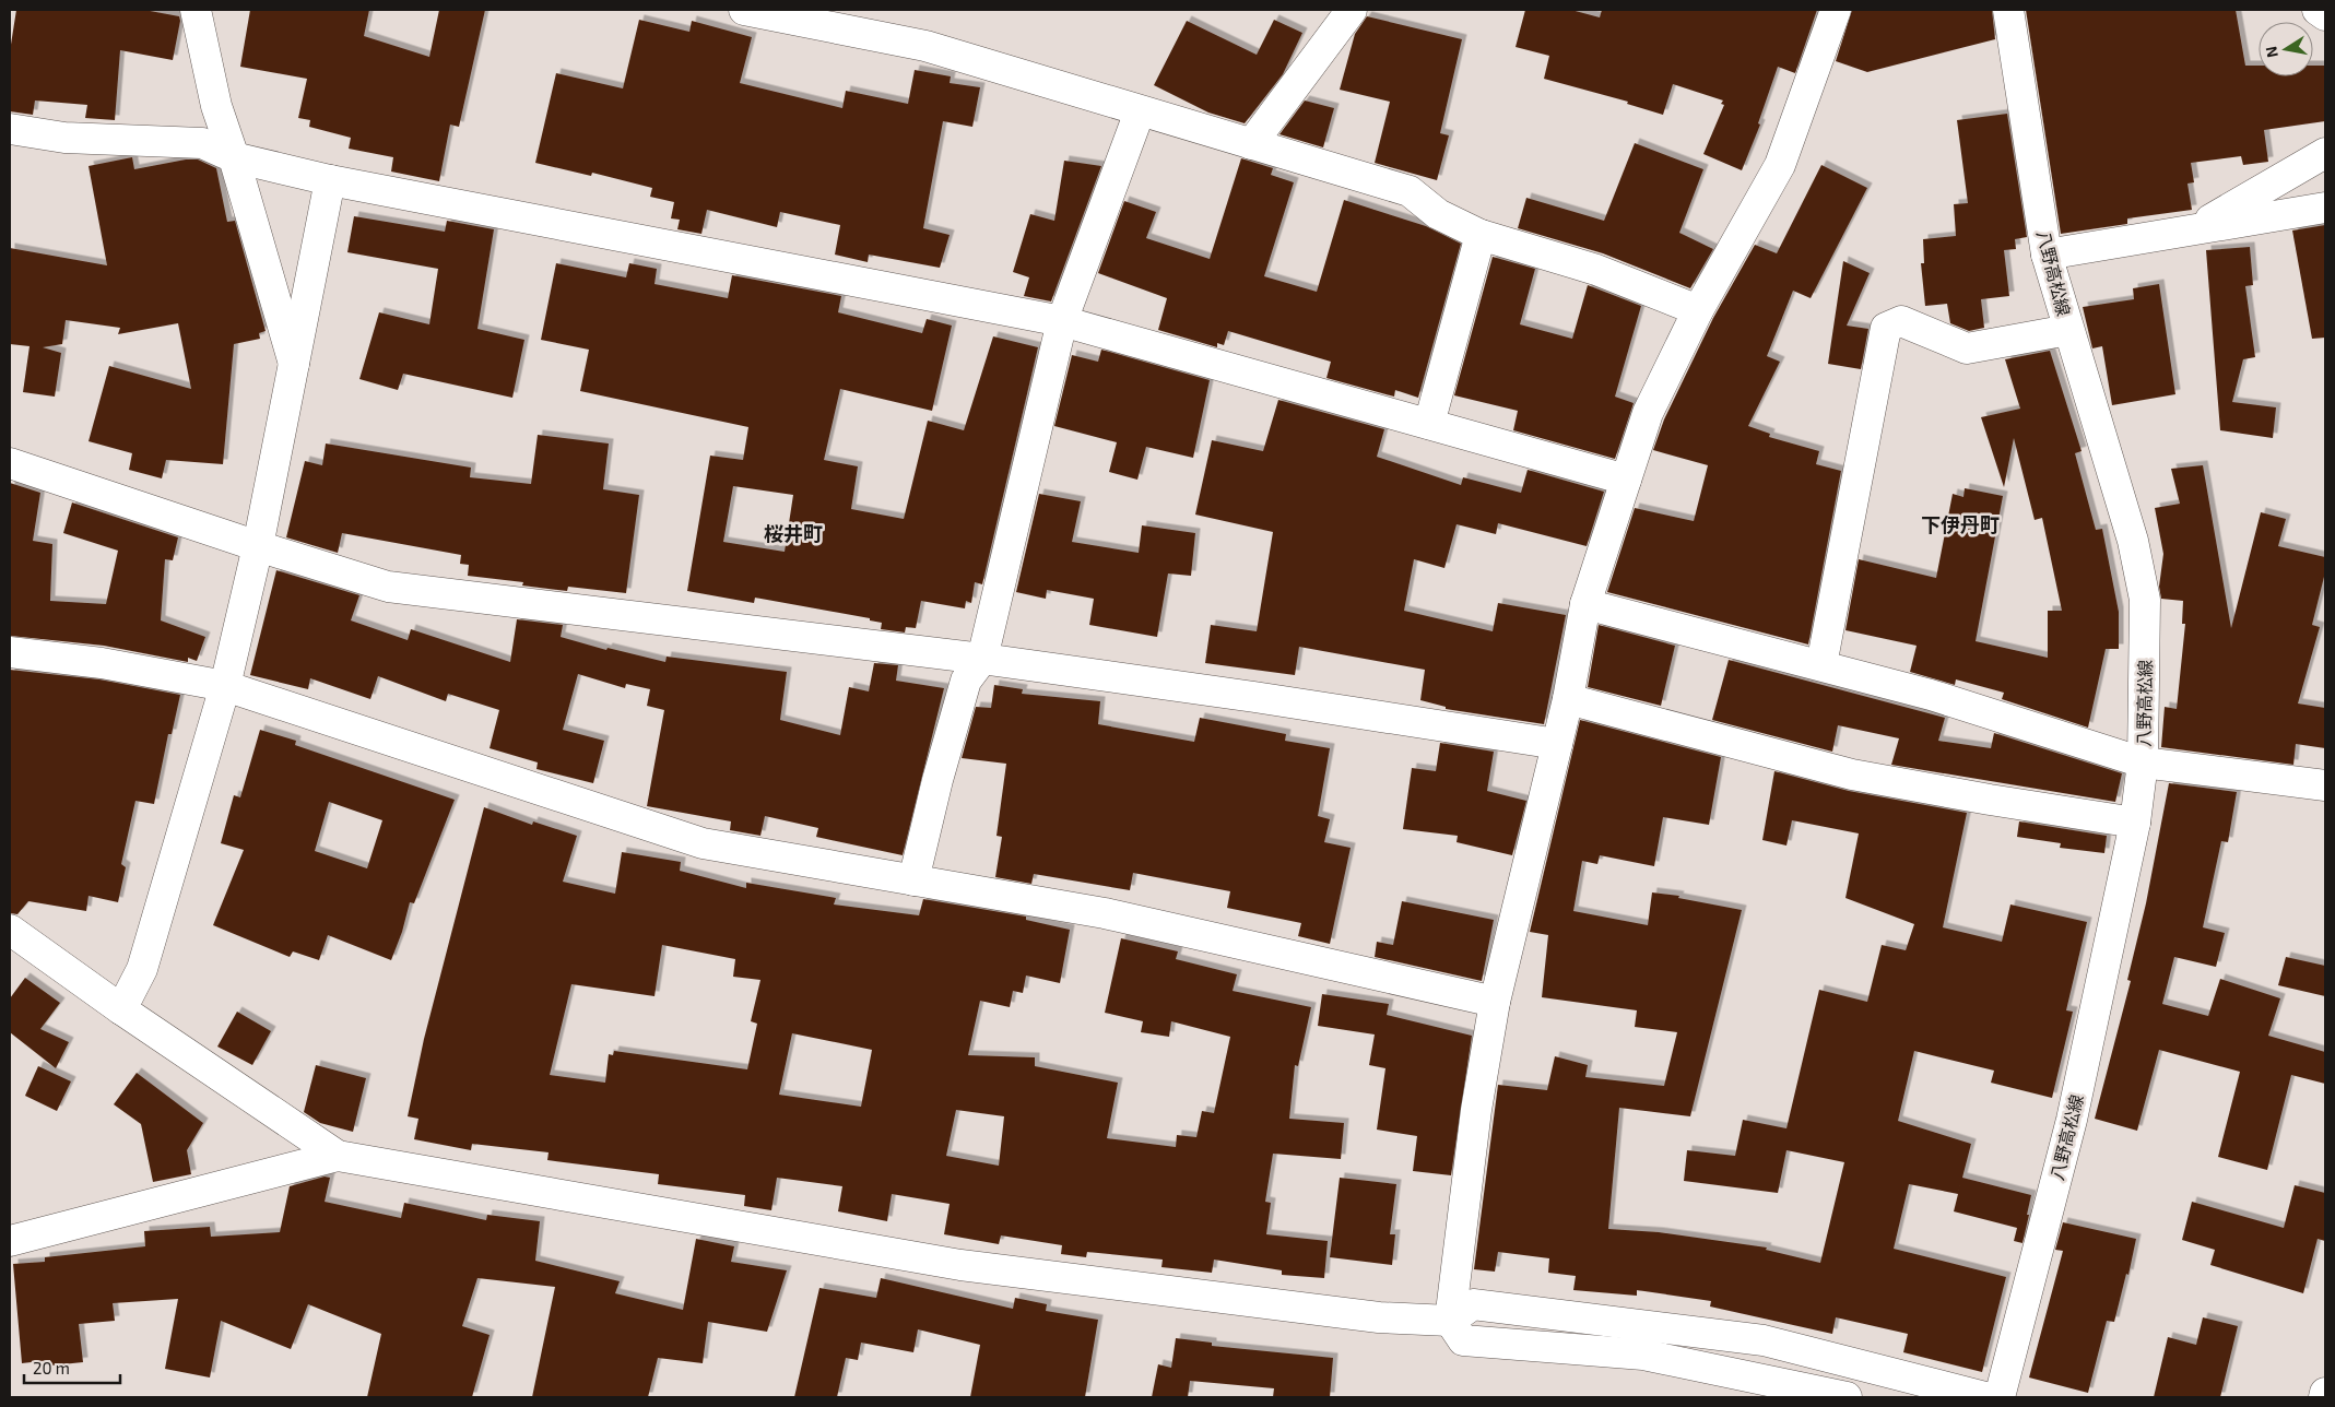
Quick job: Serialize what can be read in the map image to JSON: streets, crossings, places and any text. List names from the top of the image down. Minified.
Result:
{"streets":{"street":["八野高松線"]},"districts":["下伊丹町","桜井町"],"scale_bar":"20 m","north":"left"}
